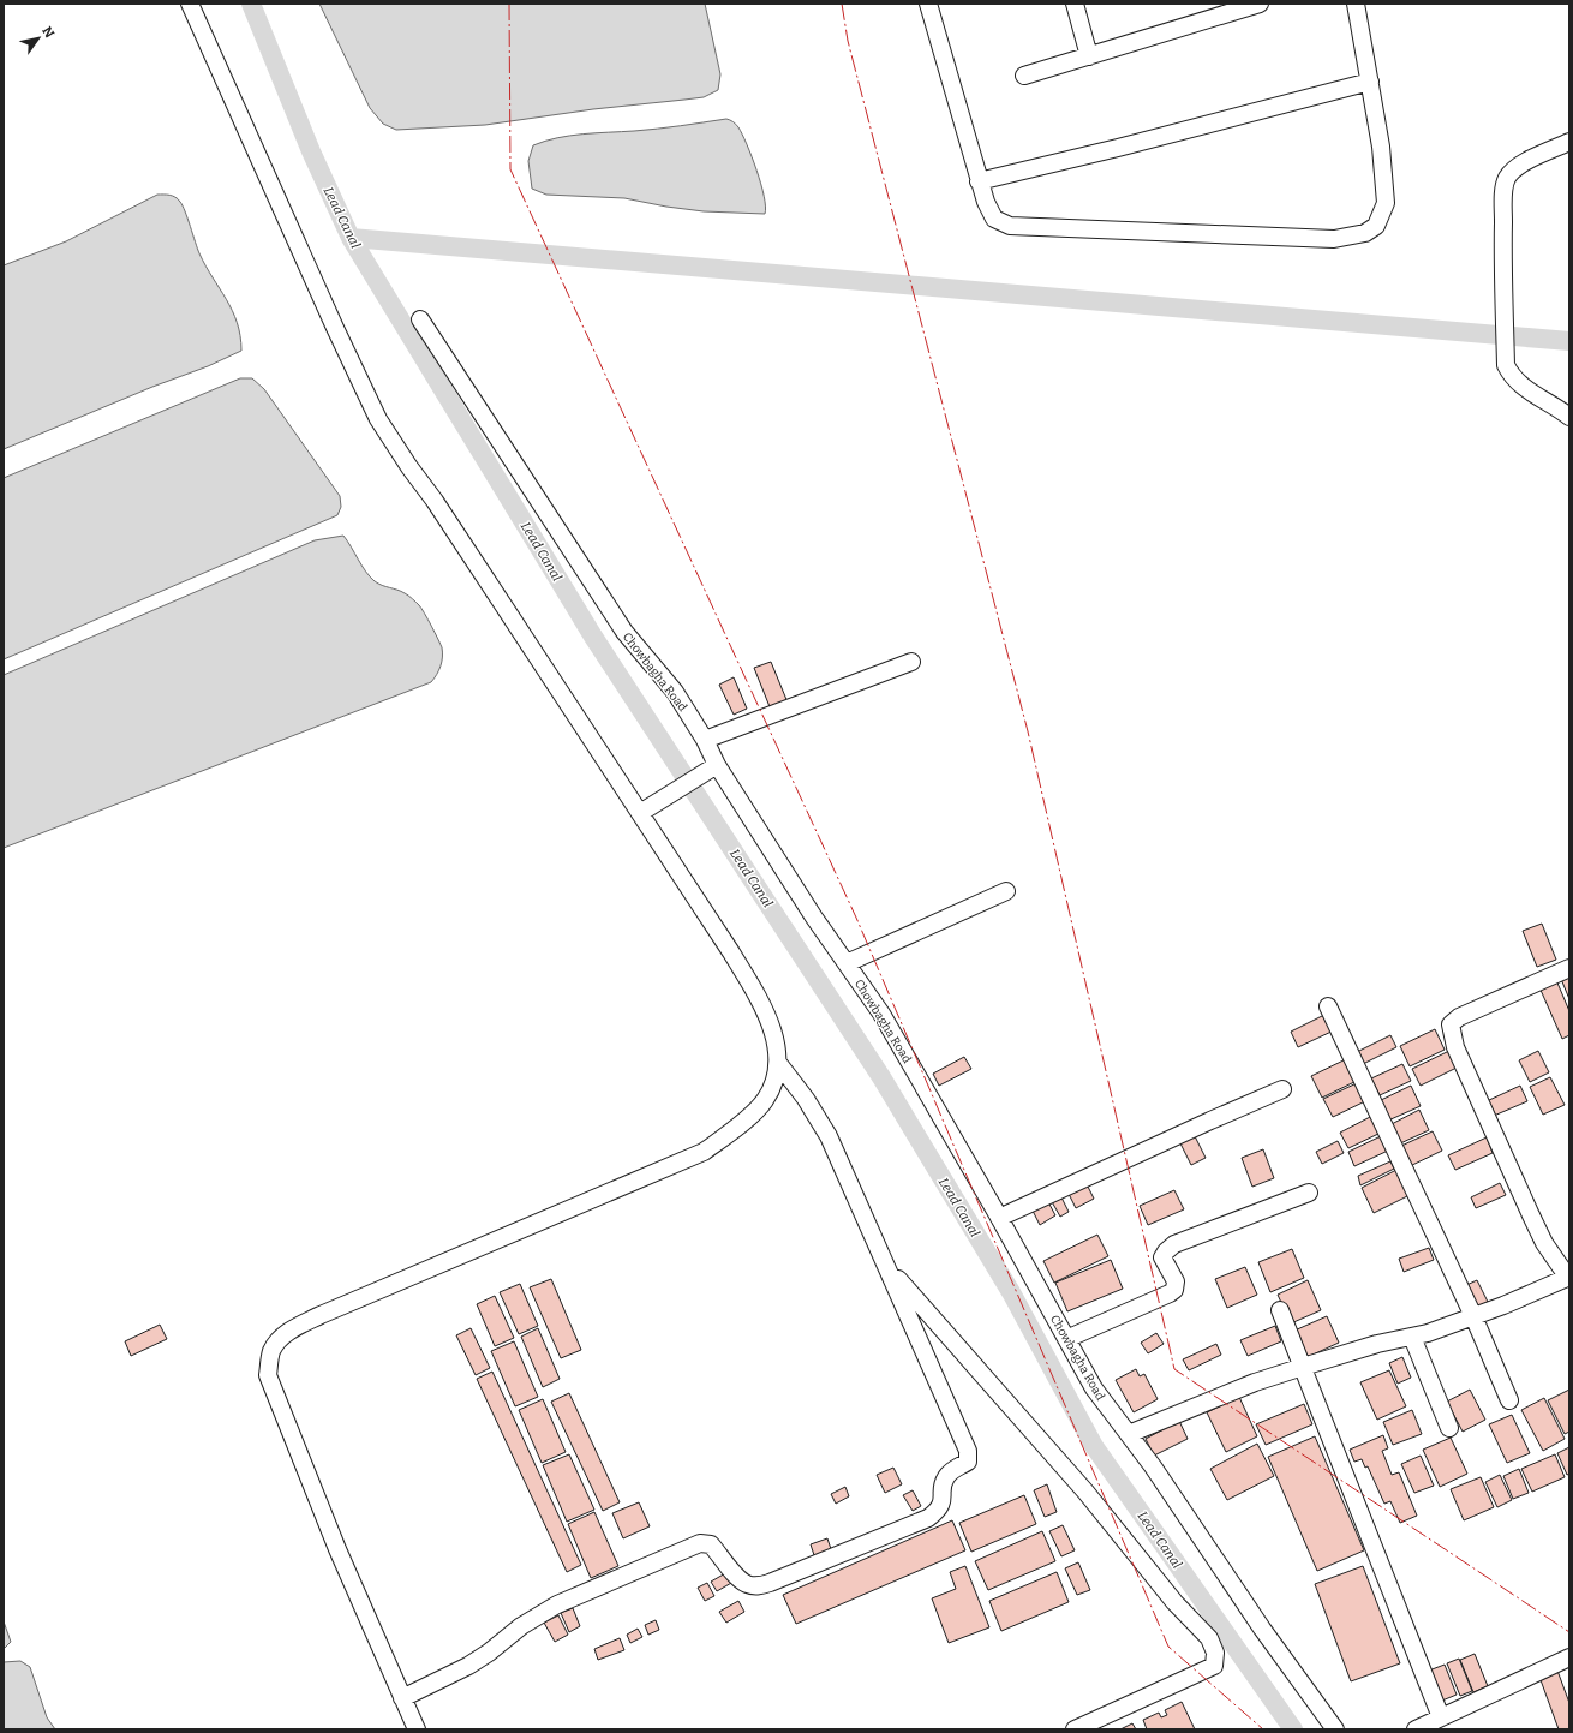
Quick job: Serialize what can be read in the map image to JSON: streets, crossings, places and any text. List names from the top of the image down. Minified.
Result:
{"streets":{"street":["Chowbagha Road"]},"water":["Lead Canal"],"north":"top right"}
